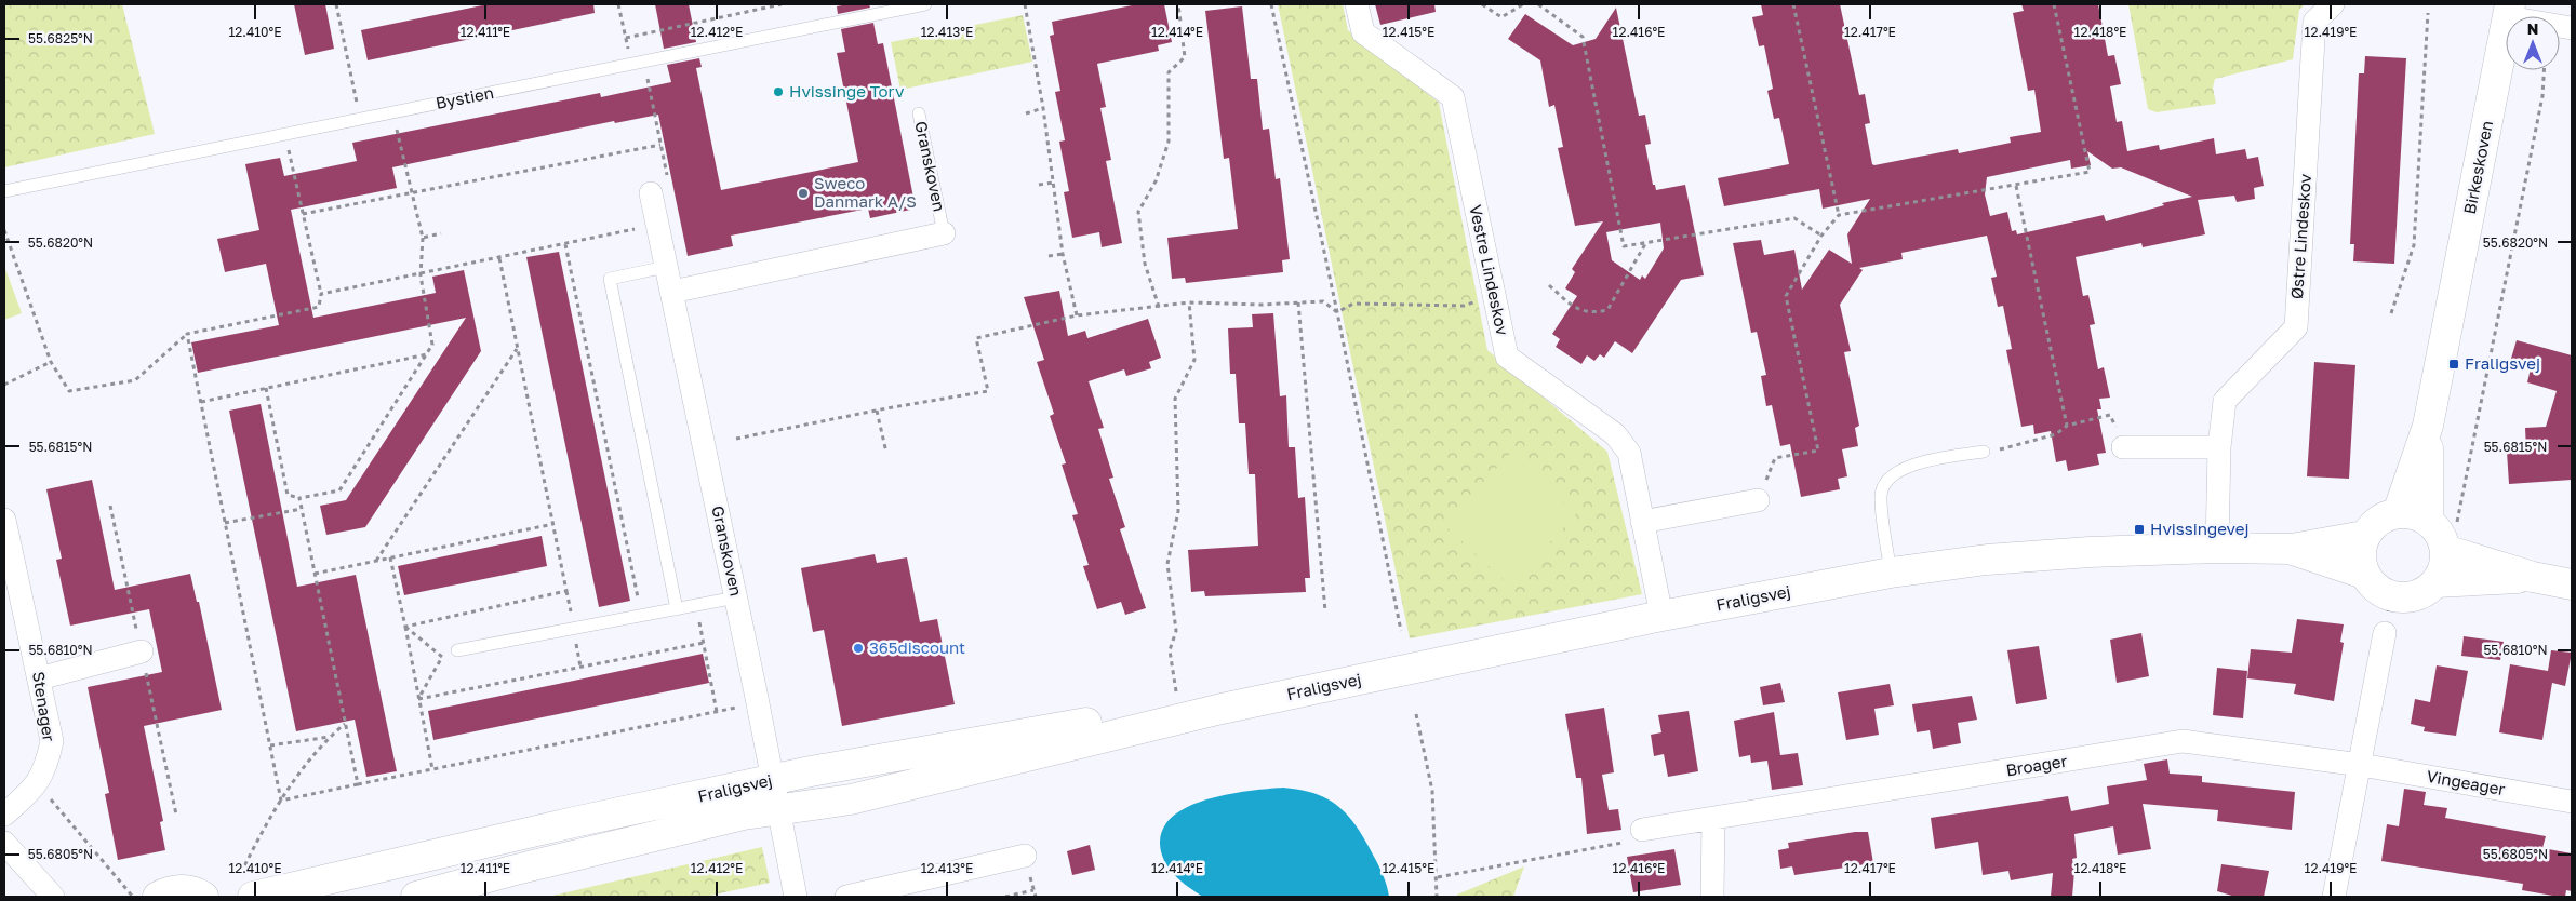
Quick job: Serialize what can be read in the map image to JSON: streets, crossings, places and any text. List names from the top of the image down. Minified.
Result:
{"streets":{"street":["Granskoven","Birkeskoven","Østre Lindeskov","Vestre Lindeskov","Fraligsvej","Stenager","Broager","Vingeager"],"lane":["Bystien"]},"crossings":[["Granskoven","Fraligsvej"],["Birkeskoven","Fraligsvej"],["Østre Lindeskov","Fraligsvej"],["Vestre Lindeskov","Fraligsvej"],["Broager","Vingeager"]],"places":{"other":["Hvissinge Torv","Sweco Danmark A/S","365discount"],"transit":["Fraligsvej","Hvissingevej"]},"north":"top","coordinates":["12.410°E","12.411°E","12.412°E","12.413°E","12.414°E","12.415°E","12.416°E","12.417°E","12.418°E","12.419°E","55.6825°N","55.6820°N","55.6815°N","55.6810°N","55.6805°N"]}
